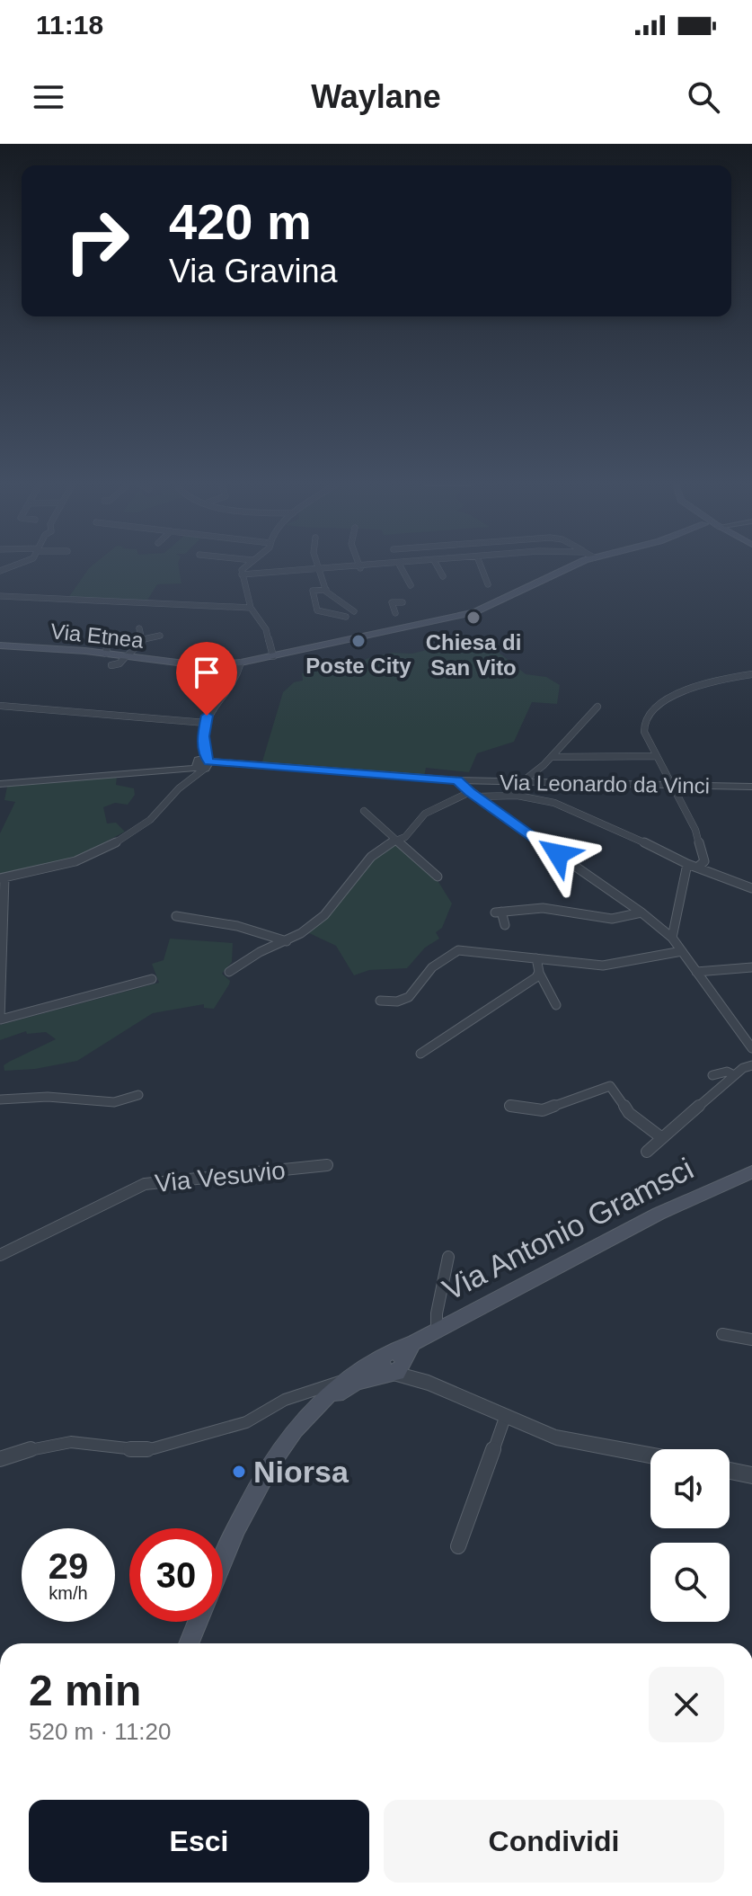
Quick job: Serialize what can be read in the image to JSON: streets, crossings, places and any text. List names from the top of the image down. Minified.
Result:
{"streets":{"main road":["Via Etnea","Via Antonio Gramsci"],"street":["Via Leonardo da Vinci","Via Vesuvio"]},"places":["Chiesa di San Vito","Poste City","Niorsa"],"page":{"status":"11:18","header":"Waylane","turn":["420 m","Via Gravina"],"speed":"29 km/h","limit":"30","heading":["2 min","520 m · 11:20"],"buttons":["Esci","Condividi"]}}
